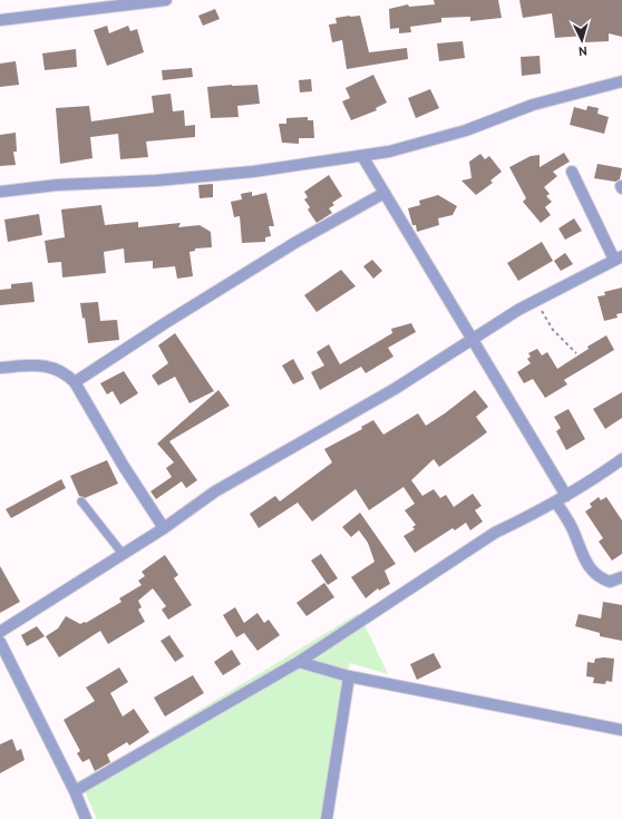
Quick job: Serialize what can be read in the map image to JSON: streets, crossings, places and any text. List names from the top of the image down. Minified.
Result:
{"north":"bottom"}
